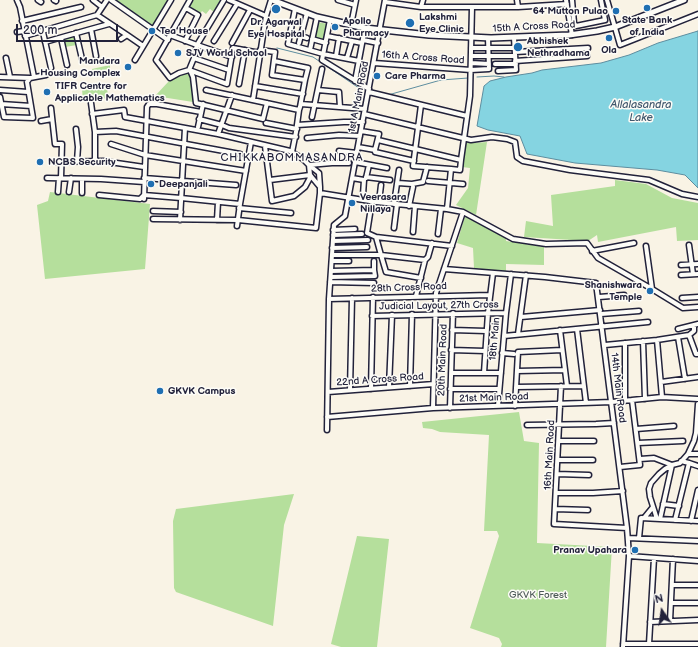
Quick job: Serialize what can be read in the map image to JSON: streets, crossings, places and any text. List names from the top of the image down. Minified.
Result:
{"streets":{"main road":["15th A Cross Road"],"street":["16th A Cross Road","1st A Main Road","28th Cross Road","Judicial Layout, 27th Cross","18th Main","20th Main Road","22nd A Cross Road","14th Main Road","21st Main Road","16th Main Road"]},"crossings":[["15th A Cross Road","1st A Main Road"],["16th A Cross Road","1st A Main Road"],["Judicial Layout, 27th Cross","18th Main"],["Judicial Layout, 27th Cross","20th Main Road"],["18th Main","14th Main Road"],["18th Main","21st Main Road"],["20th Main Road","21st Main Road"],["14th Main Road","21st Main Road"],["14th Main Road","16th Main Road"],["21st Main Road","16th Main Road"]],"districts":["CHIKKABOMMASANDRA"],"water":["Allalasandra Lake"],"parks":["GKVK Forest"],"places":["State Bank of India","Dr. Agarwal Eye Hospital","64 Mutton Pulao","Lakshmi Eye Clinic","Apollo Pharmacy","Tea House","Ola","Abhishek Nethradhama","SJV World School","Mandara Housing Complex","Care Pharma","TIFR Centre for Applicable Mathematics","NCBS Security","Deepanjali","Veerasara Nillaya","Shanishwara Temple","GKVK Campus","Pranav Upahara"],"scale_bar":"200 m","north":"top"}
